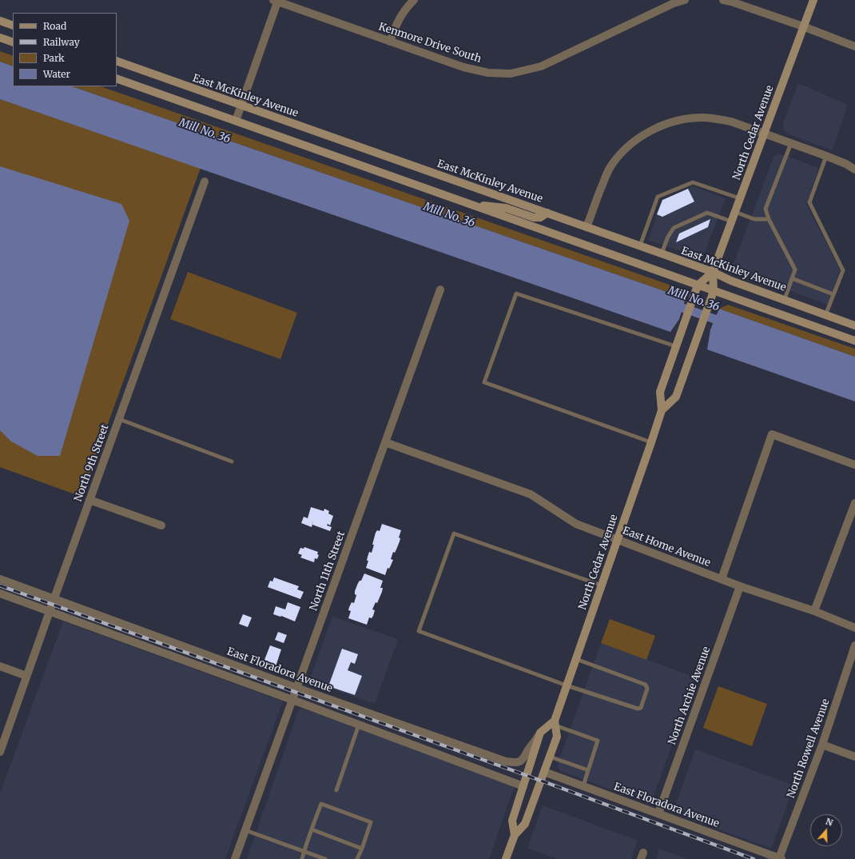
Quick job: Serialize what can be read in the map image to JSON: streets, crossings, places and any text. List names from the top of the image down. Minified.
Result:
{"streets":{"main road":["East McKinley Avenue","North Cedar Avenue"],"street":["Kenmore Drive South","North 9th Street","East Home Avenue","North 11th Street","East Floradora Avenue","North Archie Avenue","North Rowell Avenue"]},"crossings":[["East McKinley Avenue","North Cedar Avenue"],["North Cedar Avenue","East Home Avenue"],["North Cedar Avenue","East Floradora Avenue"],["North 9th Street","East Floradora Avenue"],["East Home Avenue","North 11th Street"],["East Home Avenue","North Archie Avenue"],["North 11th Street","East Floradora Avenue"],["East Floradora Avenue","North Archie Avenue"],["East Floradora Avenue","North Rowell Avenue"]],"water":["Mill No. 36"],"legend":["Road","Railway","Park","Water"],"north":"top"}
